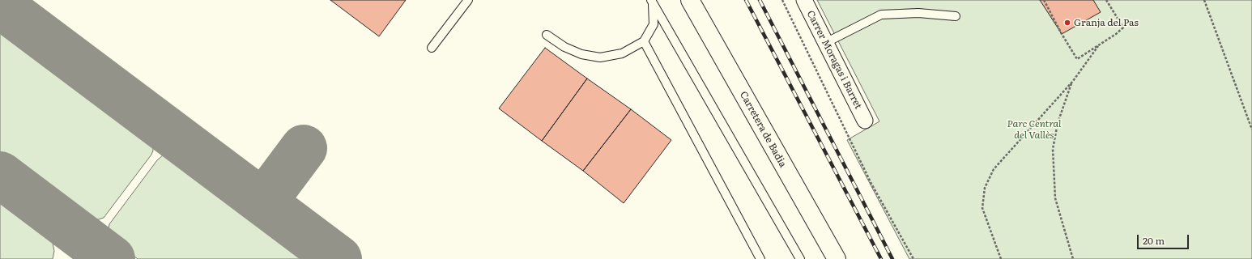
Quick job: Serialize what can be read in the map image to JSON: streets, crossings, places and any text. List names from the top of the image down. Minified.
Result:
{"streets":{"street":["Carrer Moragas i Barret","Carretera de Badia"]},"parks":["Parc Central del Vallès"],"places":["Granja del Pas"],"scale_bar":"20 m"}
